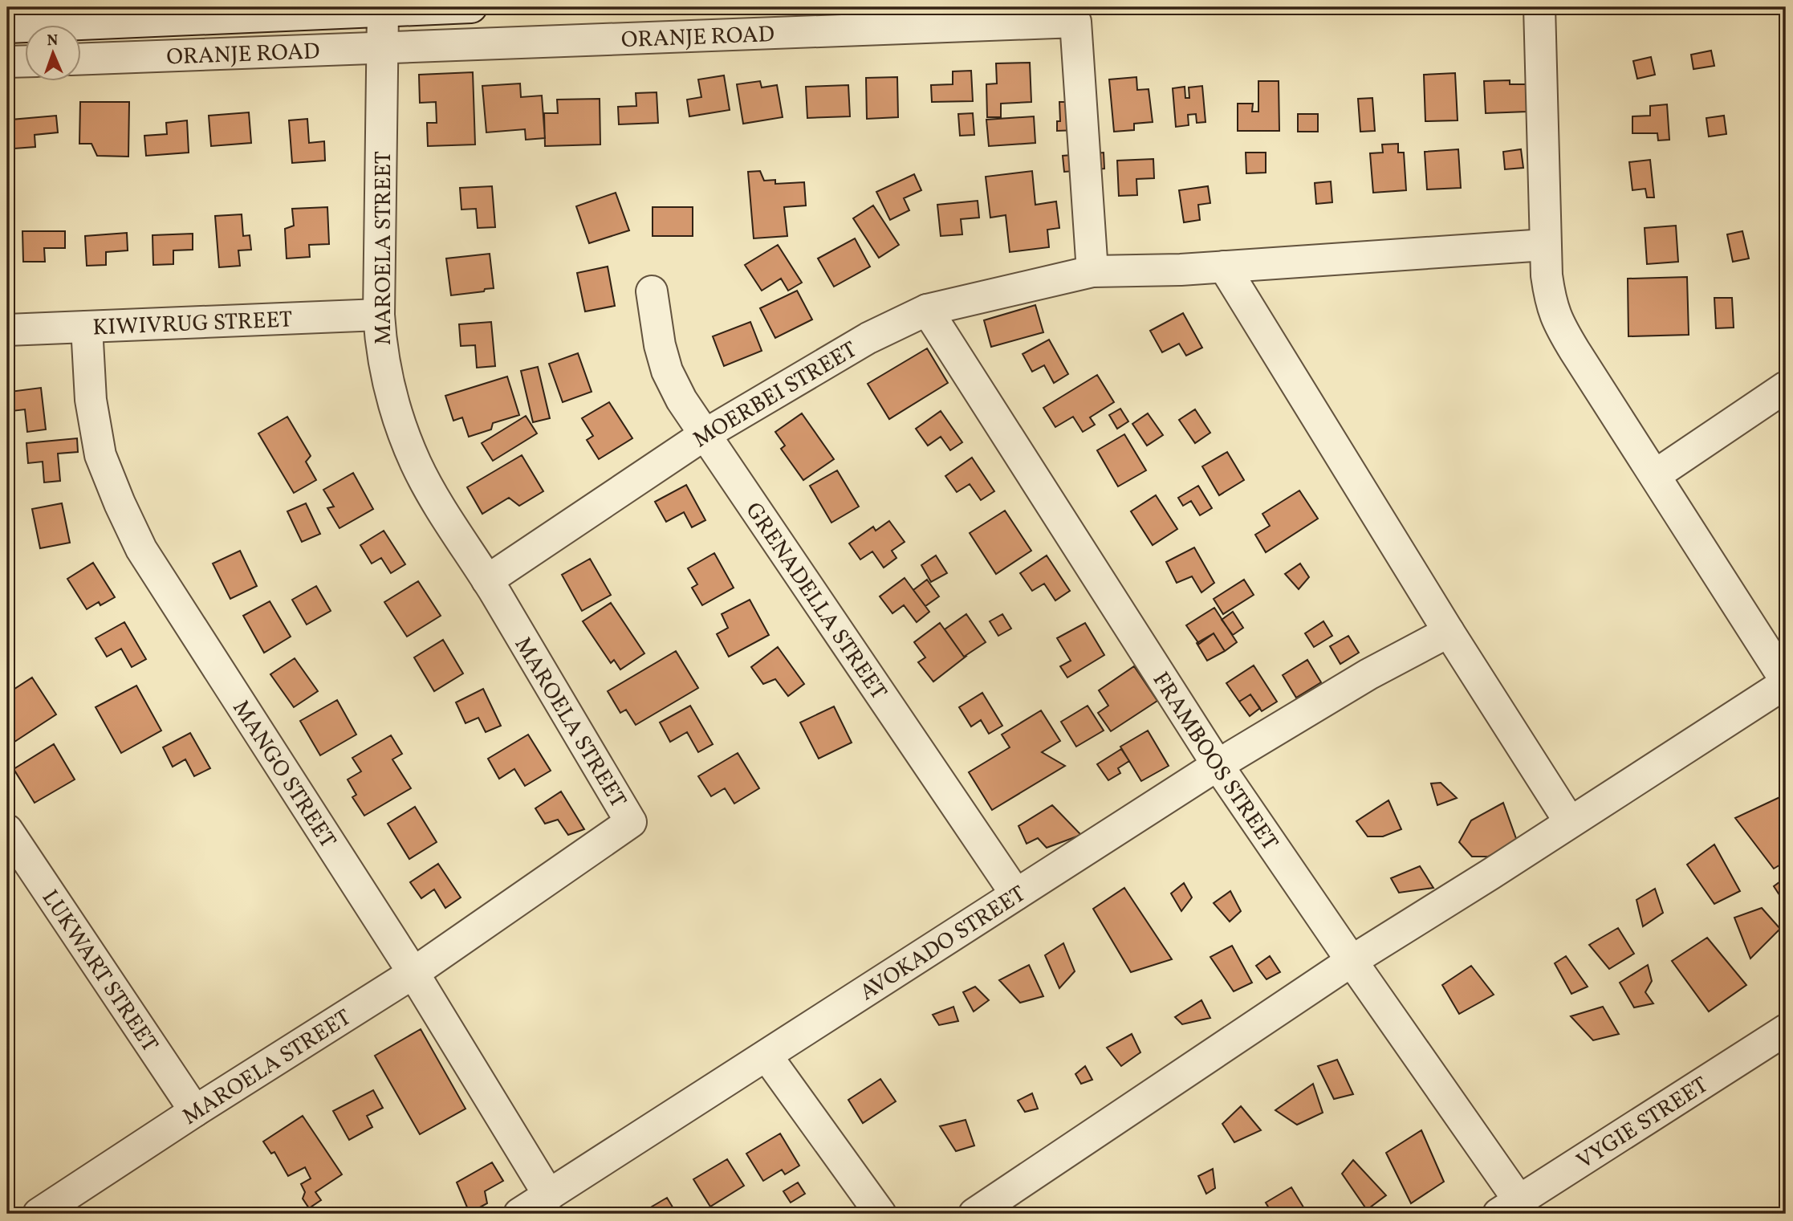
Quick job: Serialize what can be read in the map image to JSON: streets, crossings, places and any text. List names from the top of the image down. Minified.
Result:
{"streets":{"street":["ORANJE ROAD","MAROELA STREET","KIWIVRUG STREET","MOERBEI STREET","GRENADELLA STREET","FRAMBOOS STREET","MANGO STREET","AVOKADO STREET","LUKWART STREET","VYGIE STREET"]},"crossings":[["ORANJE ROAD","MAROELA STREET"],["ORANJE ROAD","MOERBEI STREET"],["MAROELA STREET","KIWIVRUG STREET"],["MAROELA STREET","MOERBEI STREET"],["MAROELA STREET","MANGO STREET"],["MAROELA STREET","LUKWART STREET"],["KIWIVRUG STREET","MANGO STREET"],["MOERBEI STREET","GRENADELLA STREET"],["MOERBEI STREET","FRAMBOOS STREET"],["GRENADELLA STREET","AVOKADO STREET"],["FRAMBOOS STREET","AVOKADO STREET"],["FRAMBOOS STREET","VYGIE STREET"],["MANGO STREET","AVOKADO STREET"]],"north":"top"}
